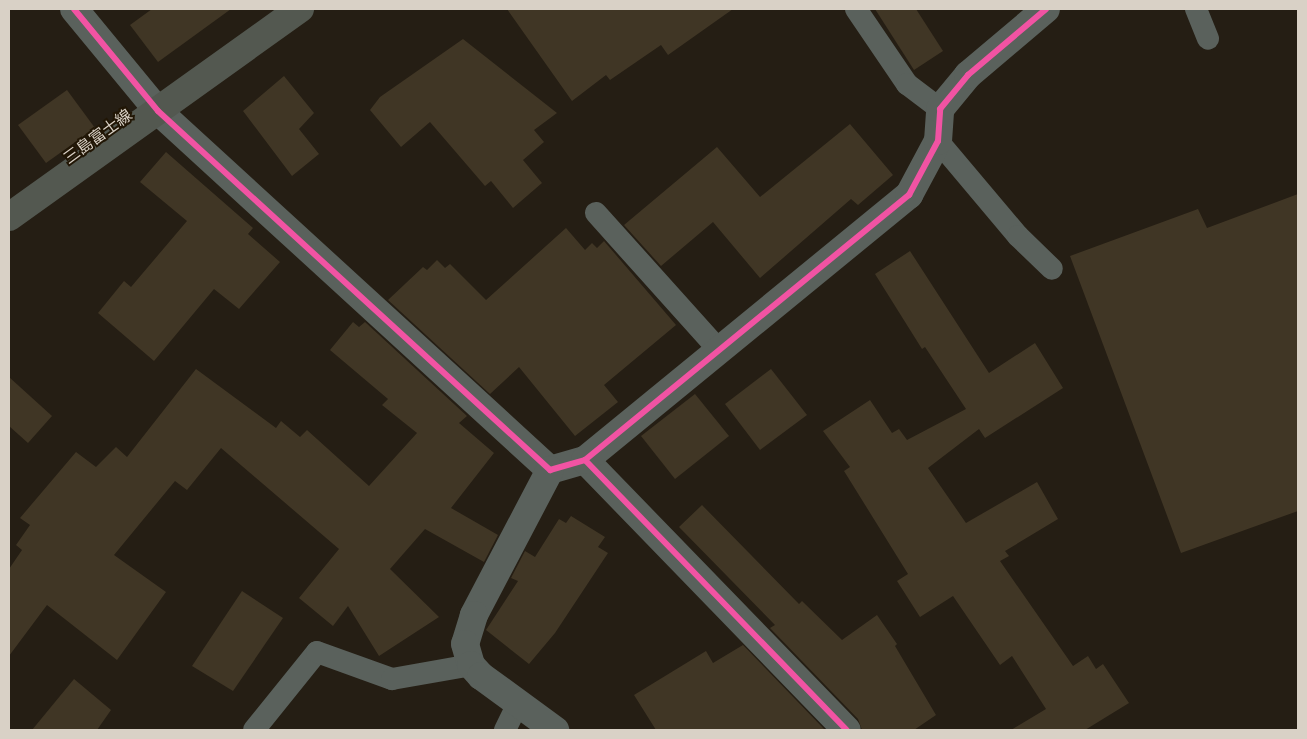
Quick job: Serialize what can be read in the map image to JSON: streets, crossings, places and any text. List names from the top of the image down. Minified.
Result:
{"streets":{"main road":["三島富士線"]}}
